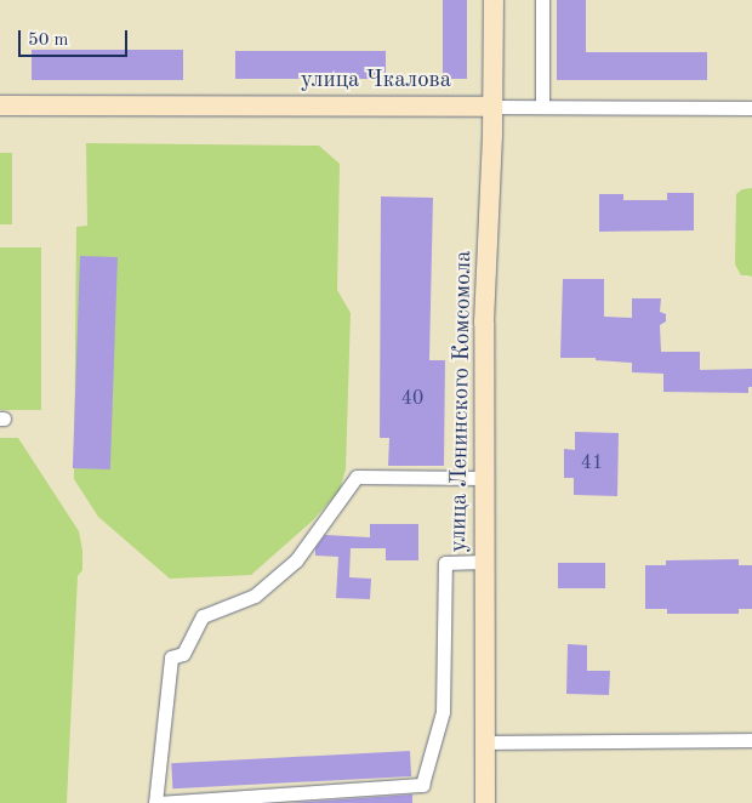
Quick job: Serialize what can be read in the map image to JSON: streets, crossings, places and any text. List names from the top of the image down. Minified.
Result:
{"streets":{"main road":["улица Чкалова","улица Ленинского Комсомола"]},"crossings":[["улица Чкалова","улица Ленинского Комсомола"]],"house_numbers":["40","41"],"scale_bar":"50 m"}
